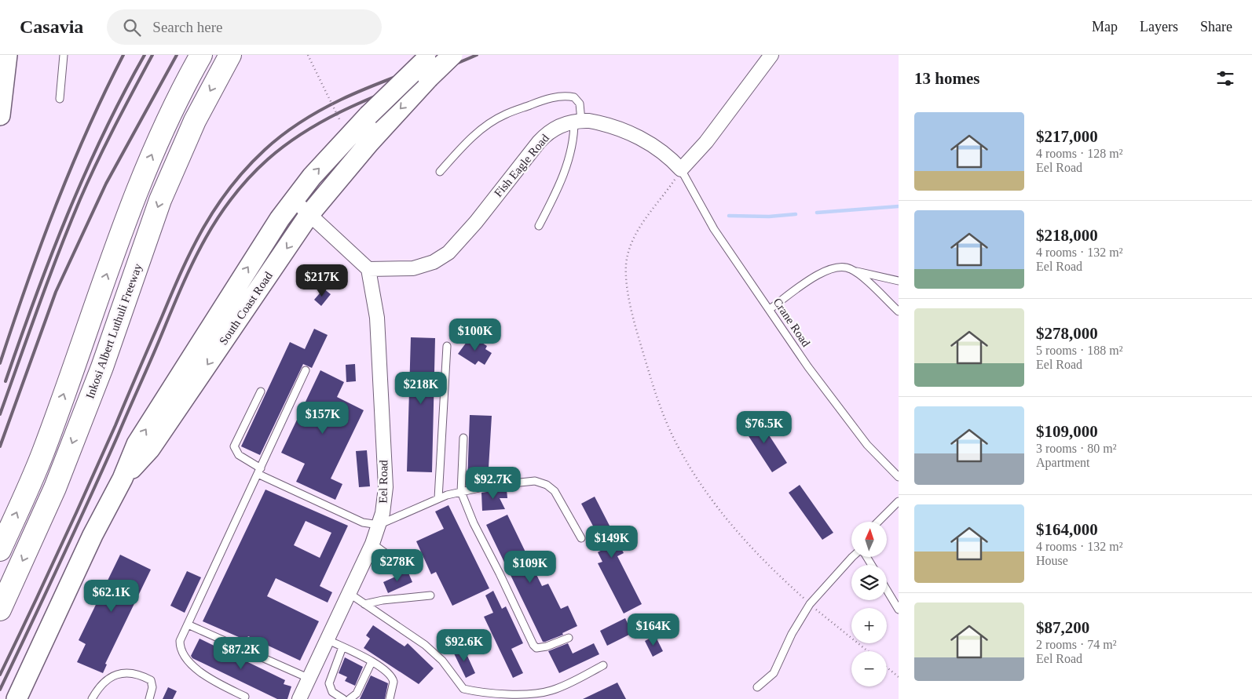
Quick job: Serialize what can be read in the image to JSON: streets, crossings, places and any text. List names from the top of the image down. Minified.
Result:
{"streets":{"highway":["Inkosi Albert Luthuli Freeway"],"street":["Fish Eagle Road","South Coast Road","Eel Road"],"lane":["Crane Road"]},"crossings":[["Fish Eagle Road","Crane Road"],["Fish Eagle Road","Eel Road"]],"north":"top","page":{"header":"Casavia","search":"Search here","nav":["Map","Layers","Share"],"heading":"13 homes","list":[{"name":"$217,000","note":"4 rooms · 128 m² · Eel Road"},{"name":"$218,000","note":"4 rooms · 132 m² · Eel Road"},{"name":"$278,000","note":"5 rooms · 188 m² · Eel Road"},{"name":"$109,000","note":"3 rooms · 80 m² · Apartment"},{"name":"$164,000","note":"4 rooms · 132 m² · House"},{"name":"$87,200","note":"2 rooms · 74 m² · Eel Road"}],"price":["$217K","$100K","$218K","$157K","$76.5K","$92.7K","$149K","$278K","$109K","$62.1K","$164K","$92.6K","$87.2K"],"map_buttons":["+","−"]}}
